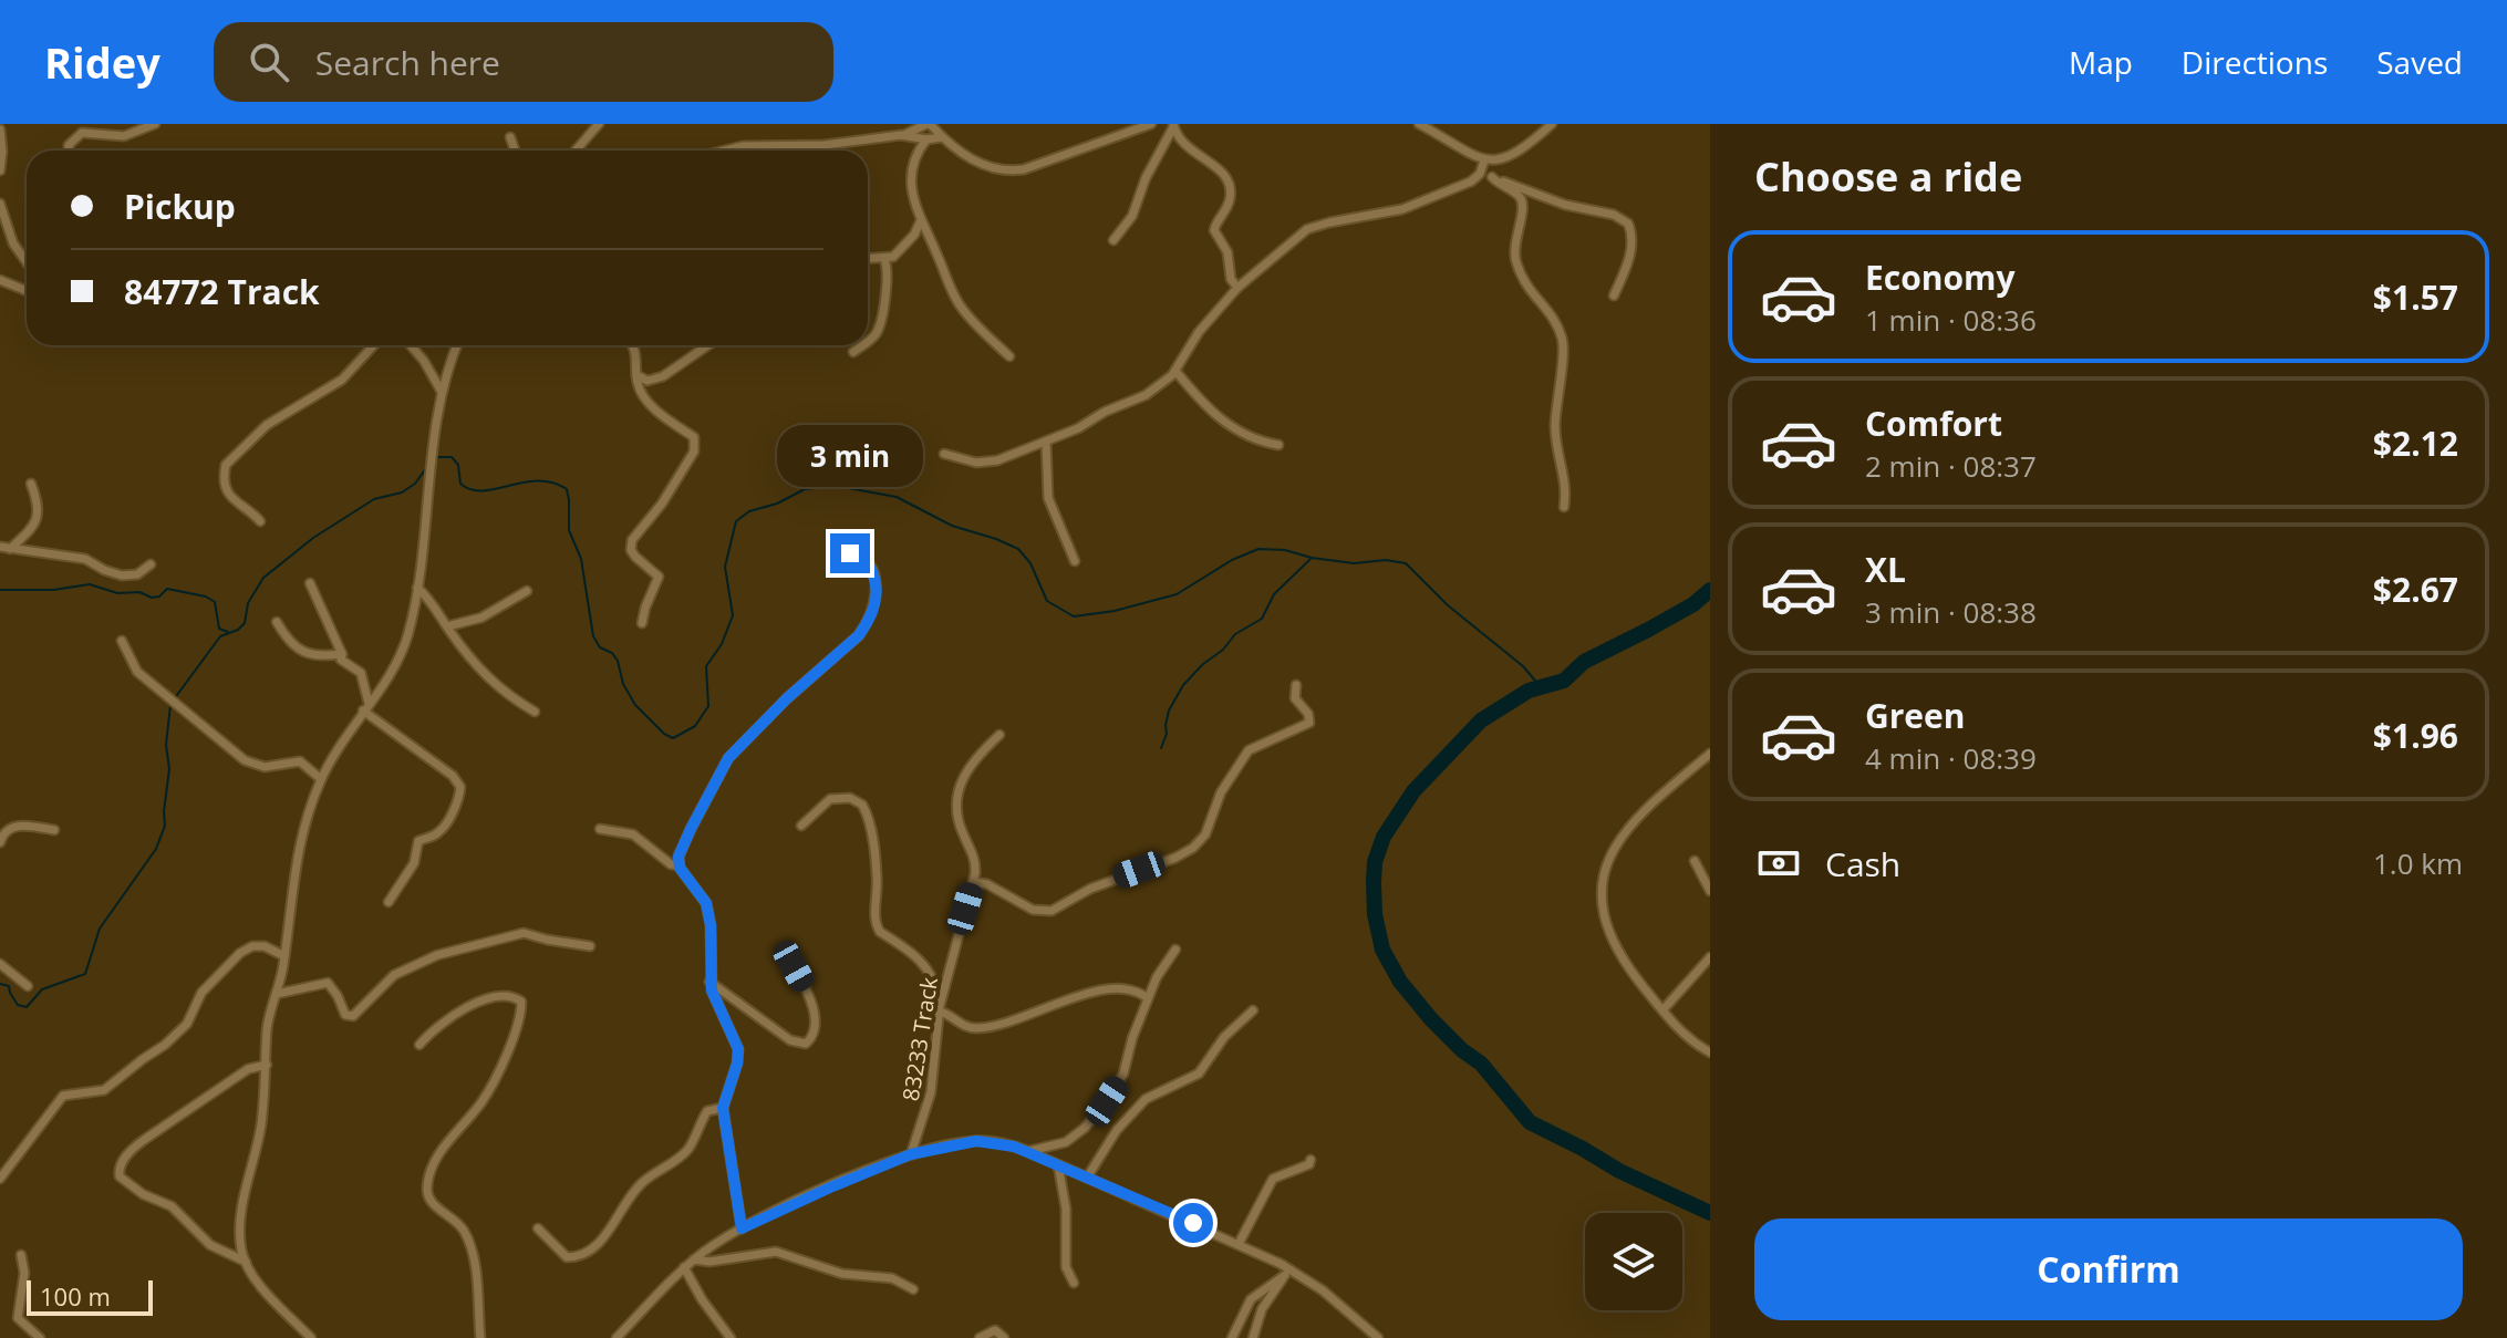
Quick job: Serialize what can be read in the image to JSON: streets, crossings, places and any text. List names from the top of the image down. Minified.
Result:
{"streets":{"street":["83233 Track"]},"scale_bar":"100 m","page":{"header":"Ridey","search":"Search here","nav":["Map","Directions","Saved"],"heading":"Choose a ride","banner":["Pickup","84772 Track"],"list":[{"name":"Economy","note":"1 min · 08:36","value":"$1.57"},{"name":"Comfort","note":"2 min · 08:37","value":"$2.12"},{"name":"XL","note":"3 min · 08:38","value":"$2.67"},{"name":"Green","note":"4 min · 08:39","value":"$1.96"}],"bubble":"3 min","pay":["Cash","1.0 km"],"buttons":"Confirm","scale":"100 m"}}
